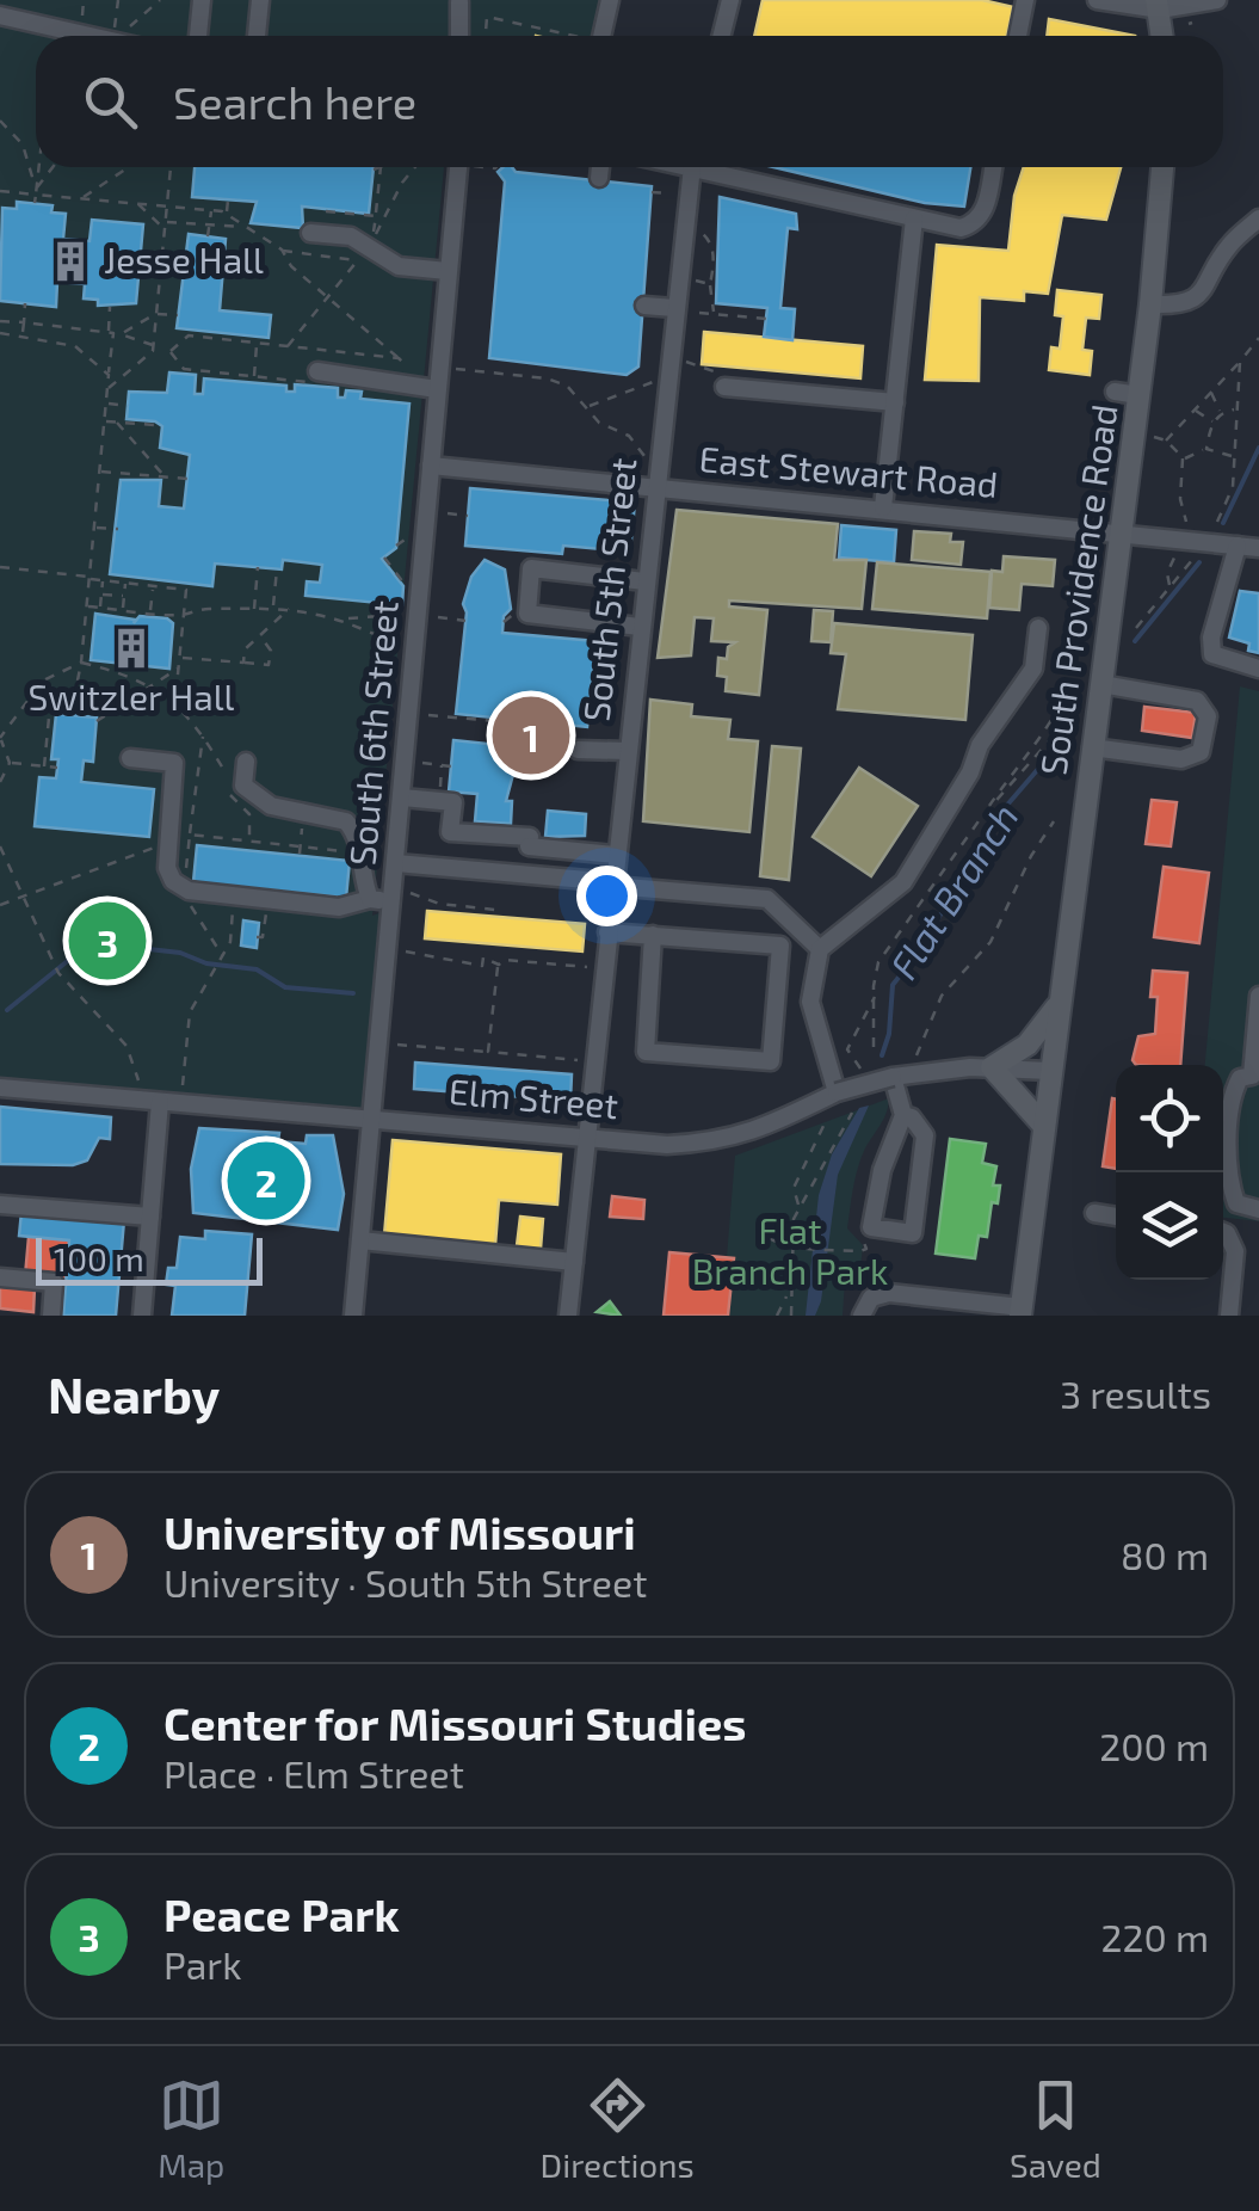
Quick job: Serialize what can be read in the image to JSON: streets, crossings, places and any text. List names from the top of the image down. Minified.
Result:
{"streets":{"main road":["South Providence Road"],"street":["East Stewart Road","South 5th Street","South 6th Street","Elm Street"]},"crossings":[["East Stewart Road","South 5th Street"],["East Stewart Road","South Providence Road"],["East Stewart Road","South 6th Street"],["South 5th Street","Elm Street"],["South Providence Road","Elm Street"],["South 6th Street","Elm Street"]],"water":["Flat Branch"],"parks":["Flat Branch Park"],"places":{"building":["Jesse Hall","Switzler Hall"]},"scale_bar":"100 m","page":{"search":"Search here","pins":["1","3","2"],"scale":"100 m","heading":["Nearby","3 results"],"list":[{"mark":"1","name":"University of Missouri","note":"University · South 5th Street","value":"80 m"},{"mark":"2","name":"Center for Missouri Studies","note":"Place · Elm Street","value":"200 m"},{"mark":"3","name":"Peace Park","note":"Park","value":"220 m"}],"nav":["Map","Directions","Saved"]}}
